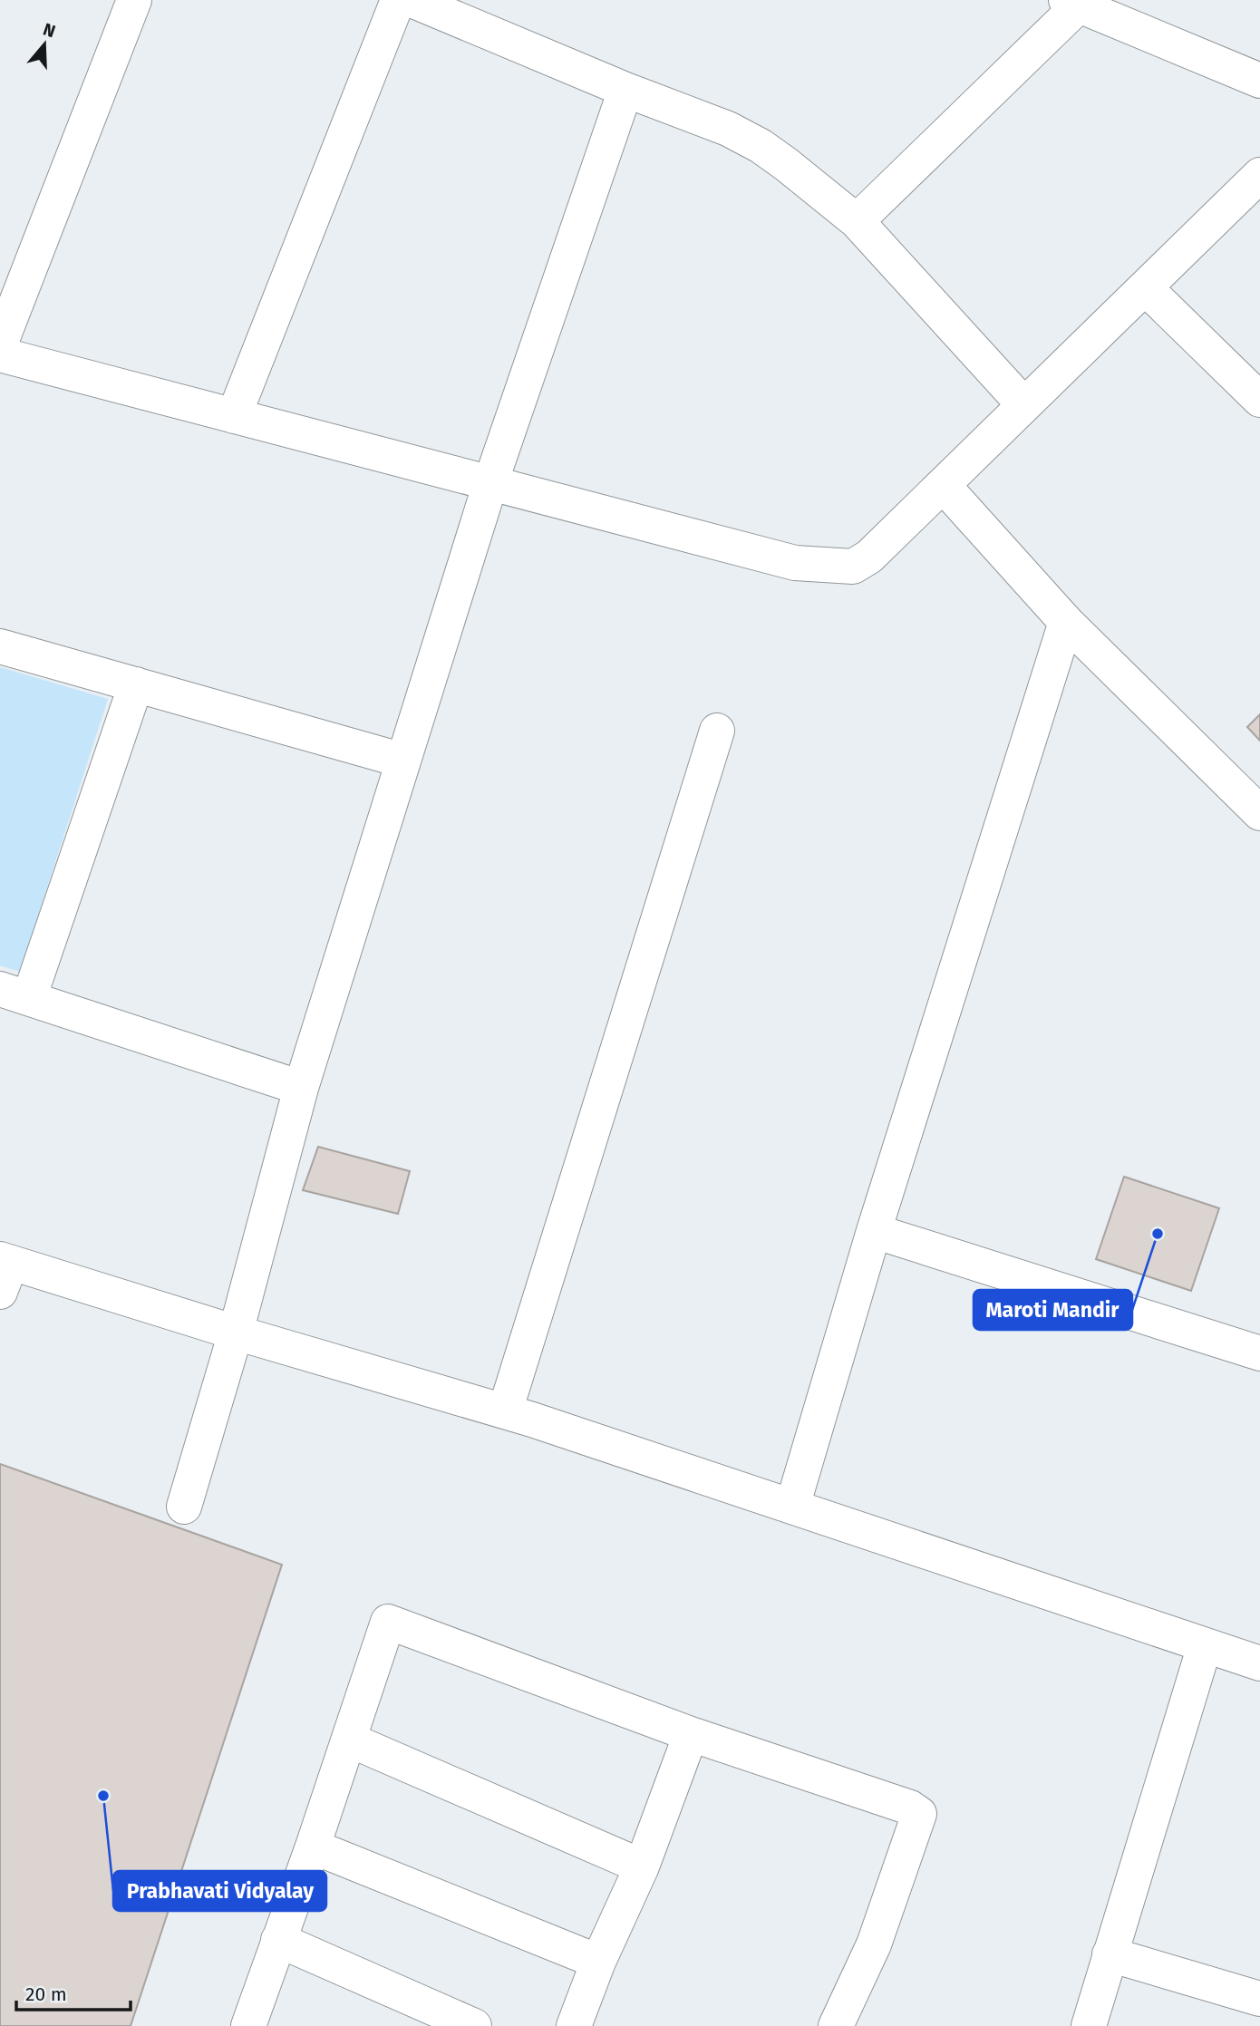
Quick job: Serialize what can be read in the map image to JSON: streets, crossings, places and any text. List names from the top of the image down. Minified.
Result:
{"places":["Maroti Mandir","Prabhavati Vidyalay"],"scale_bar":"20 m","north":"top"}
